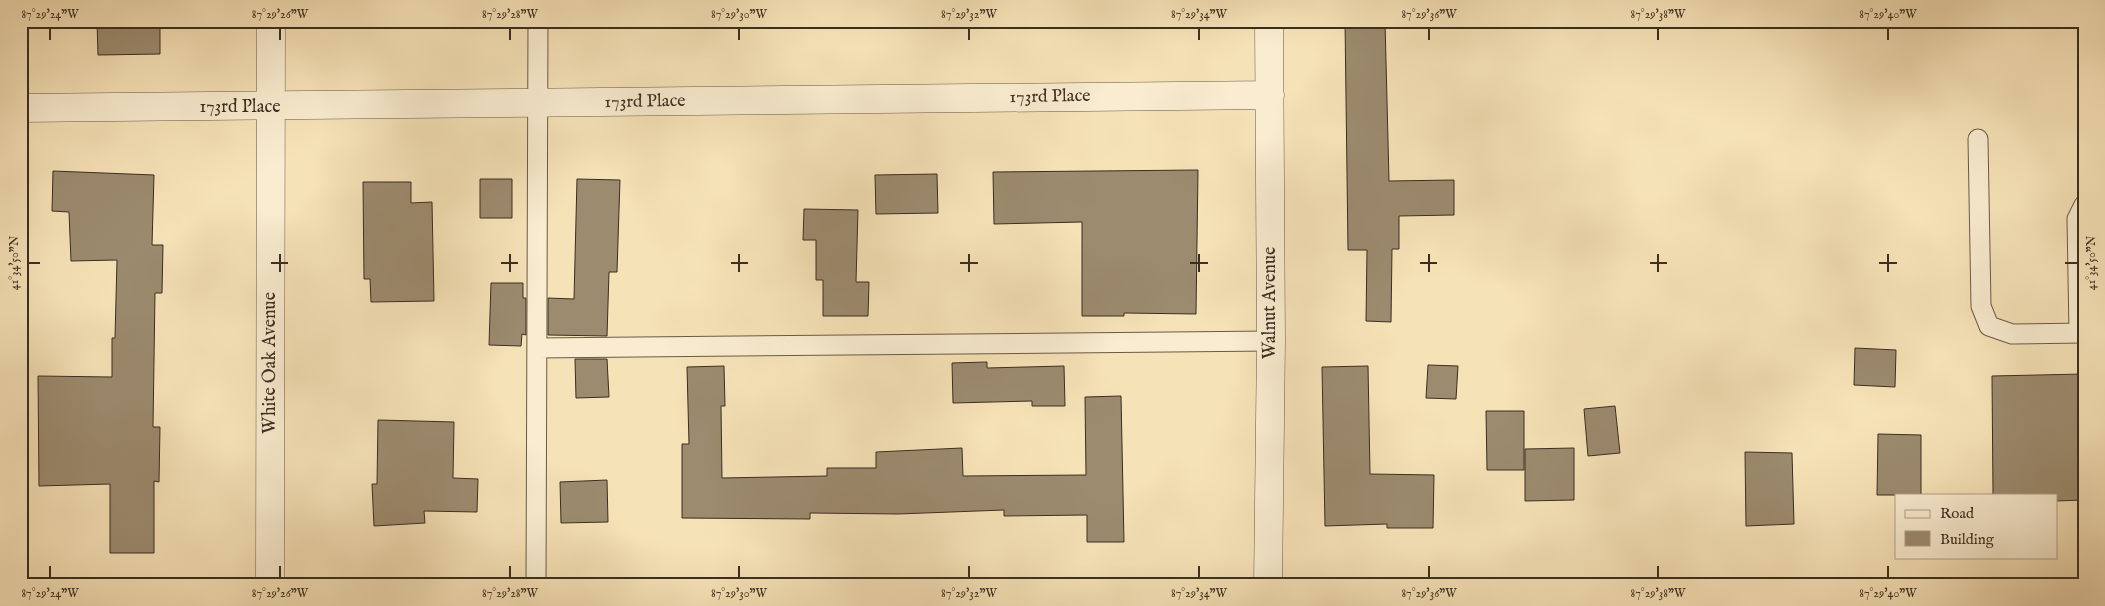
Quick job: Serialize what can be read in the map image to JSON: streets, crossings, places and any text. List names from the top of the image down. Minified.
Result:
{"streets":{"street":["173rd Place","Walnut Avenue","White Oak Avenue"]},"crossings":[["173rd Place","Walnut Avenue"],["173rd Place","White Oak Avenue"]],"legend":["Road","Building"],"coordinates":["87°29'24\"W","87°29'26\"W","87°29'28\"W","87°29'30\"W","87°29'32\"W","87°29'34\"W","87°29'36\"W","87°29'38\"W","87°29'40\"W","41°34'50\"N"]}
